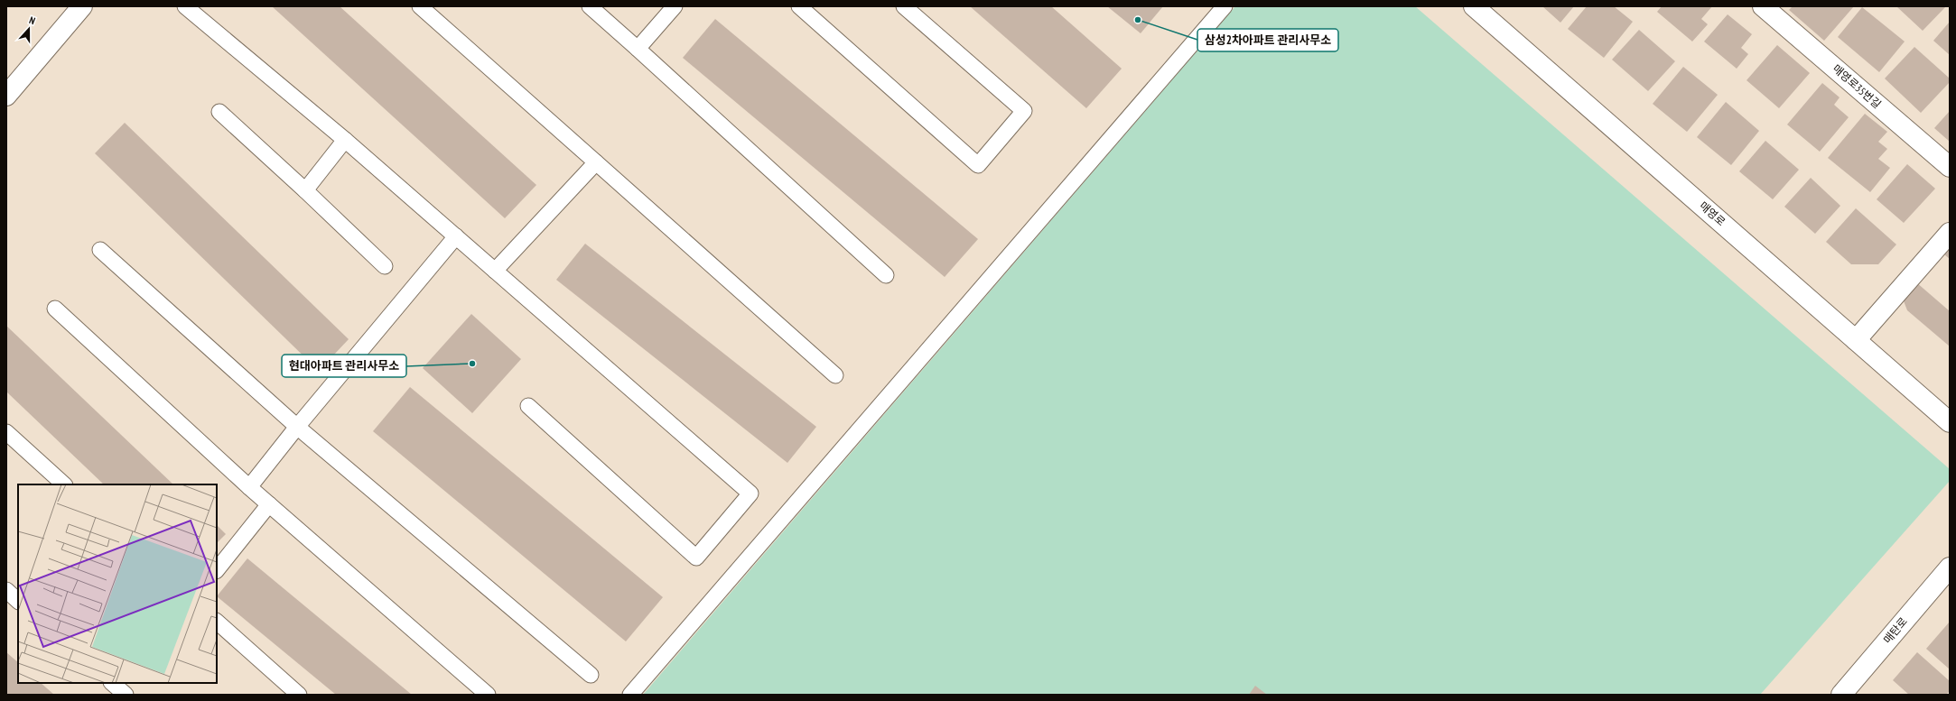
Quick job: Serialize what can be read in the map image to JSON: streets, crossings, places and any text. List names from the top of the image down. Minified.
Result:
{"streets":{"street":["매영로35번길","매영로","매탄로"]},"places":["삼성2차아파트 관리사무소","현대아파트 관리사무소"],"north":"top"}
